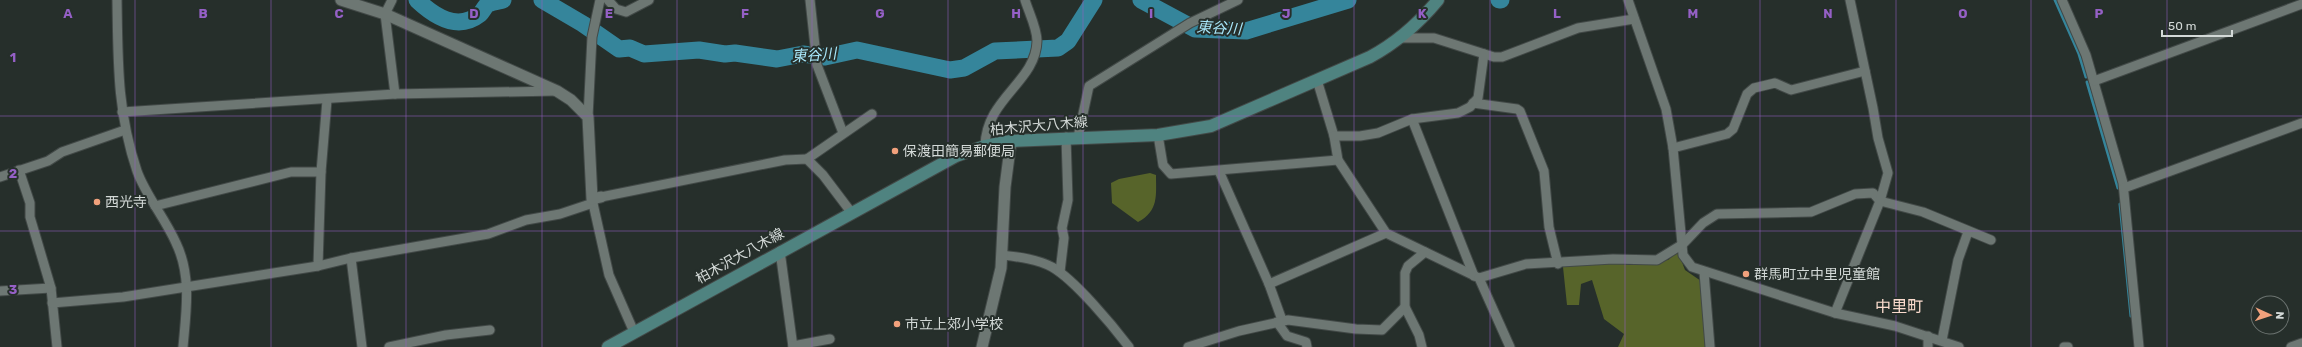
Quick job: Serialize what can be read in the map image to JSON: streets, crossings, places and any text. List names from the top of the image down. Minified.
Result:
{"streets":{"main road":["柏木沢大八木線"]},"districts":["中里町"],"water":["東谷川"],"places":["保渡田簡易郵便局","西光寺","群馬町立中里児童館","市立上郊小学校"],"scale_bar":"50 m","north":"right","grid":{"columns":["A","B","C","D","E","F","G","H","I","J","K","L","M","N","O","P"],"rows":["1","2","3"]}}
